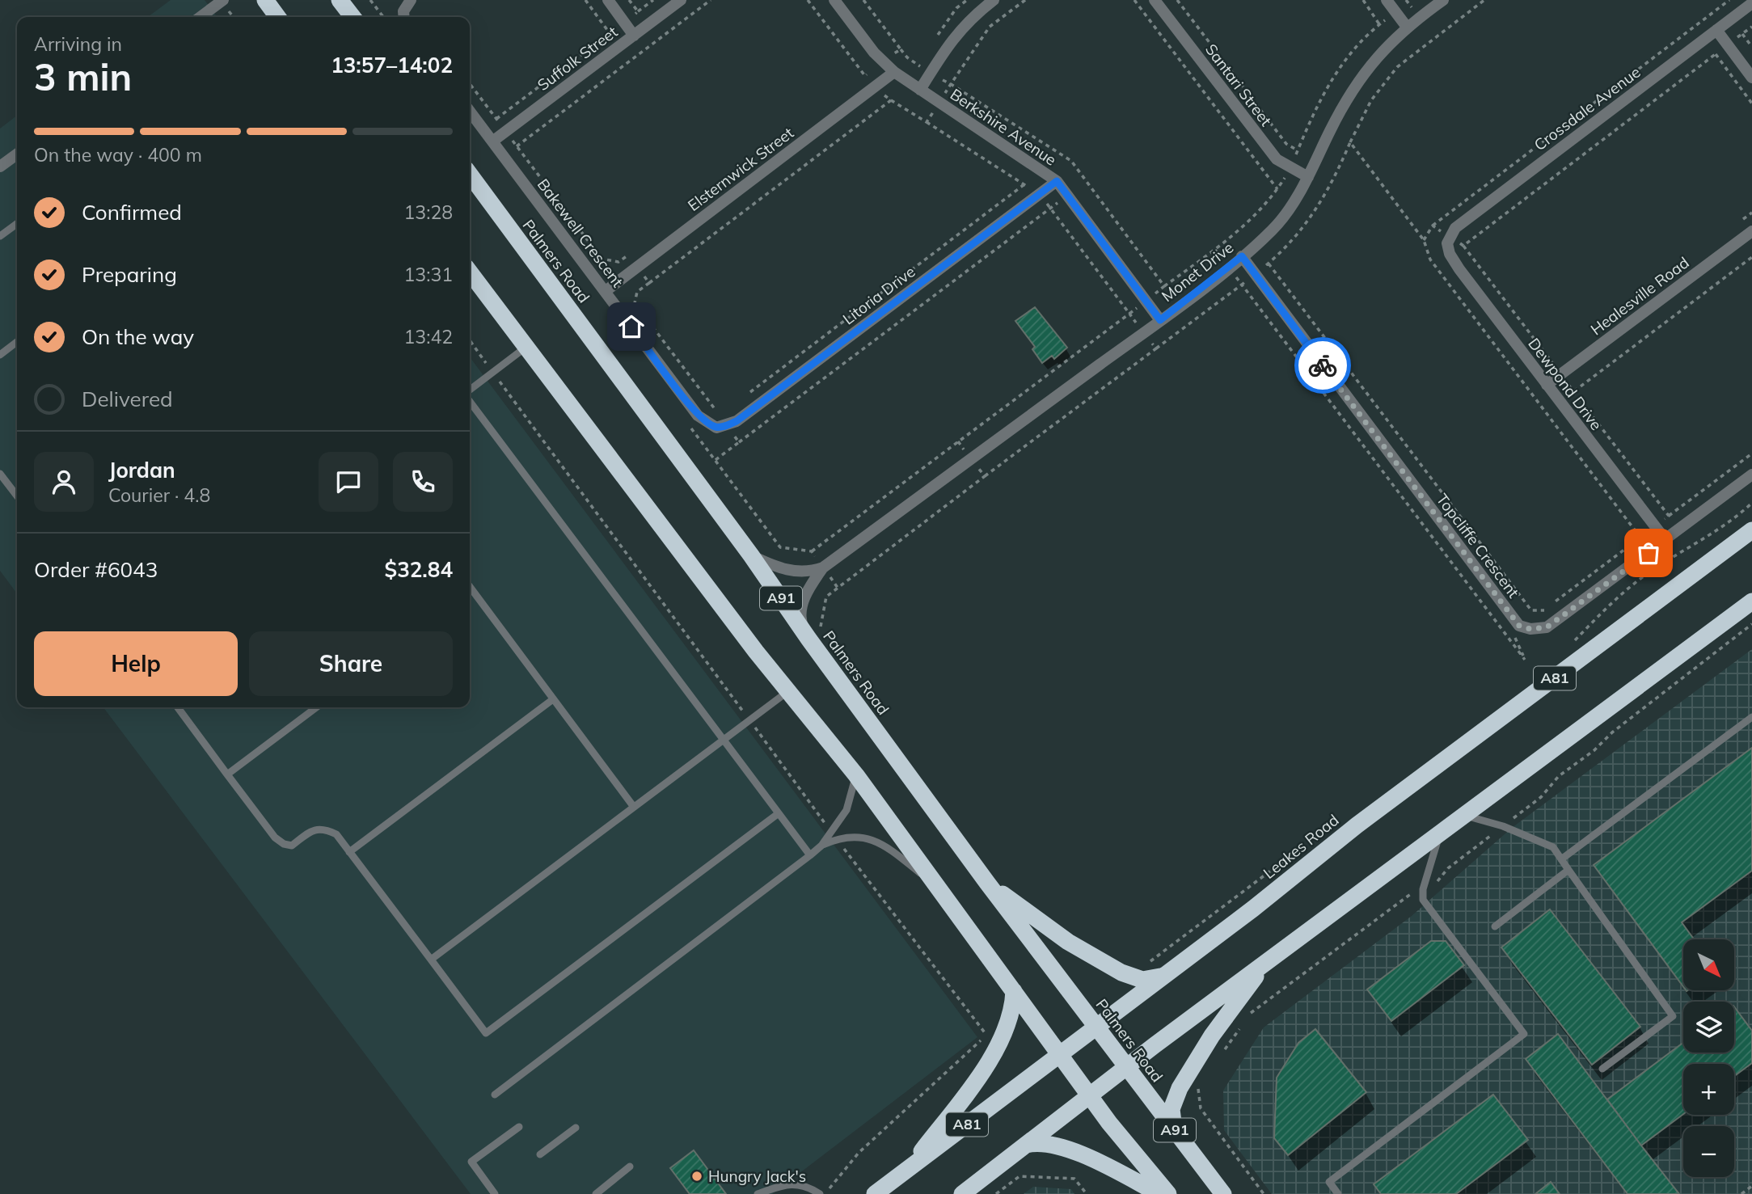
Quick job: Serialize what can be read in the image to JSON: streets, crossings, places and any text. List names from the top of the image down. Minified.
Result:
{"streets":{"highway":["Palmers Road","A91","A81","Leakes Road"],"street":["Suffolk Street","Santari Street","Crossdale Avenue","Berkshire Avenue","Elsternwick Street","Bakewell Crescent","Monet Drive","Litoria Drive","Healesville Road","Dewpond Drive","Topcliffe Crescent"]},"crossings":[["Suffolk Street","Bakewell Crescent"],["Santari Street","Monet Drive"],["Crossdale Avenue","Dewpond Drive"],["Berkshire Avenue","Elsternwick Street"],["Berkshire Avenue","Monet Drive"],["Berkshire Avenue","Litoria Drive"],["Elsternwick Street","Bakewell Crescent"],["Bakewell Crescent","Litoria Drive"],["Palmers Road","Monet Drive"],["Palmers Road","Leakes Road"],["Monet Drive","Topcliffe Crescent"],["Healesville Road","Dewpond Drive"],["Dewpond Drive","Topcliffe Crescent"],["A91","Leakes Road"]],"places":["Hungry Jack's"],"north":"bottom right","page":{"heading":["3 min","Arriving in","13:57–14:02"],"panel":["Jordan","Courier · 4.8","Order #6043","$32.84"],"bar":"On the way · 400 m","list":[["Confirmed","13:28"],["Preparing","13:31"],["On the way","13:42"],"Delivered"],"buttons":["Help","Share"],"map_buttons":["+","−"]}}
